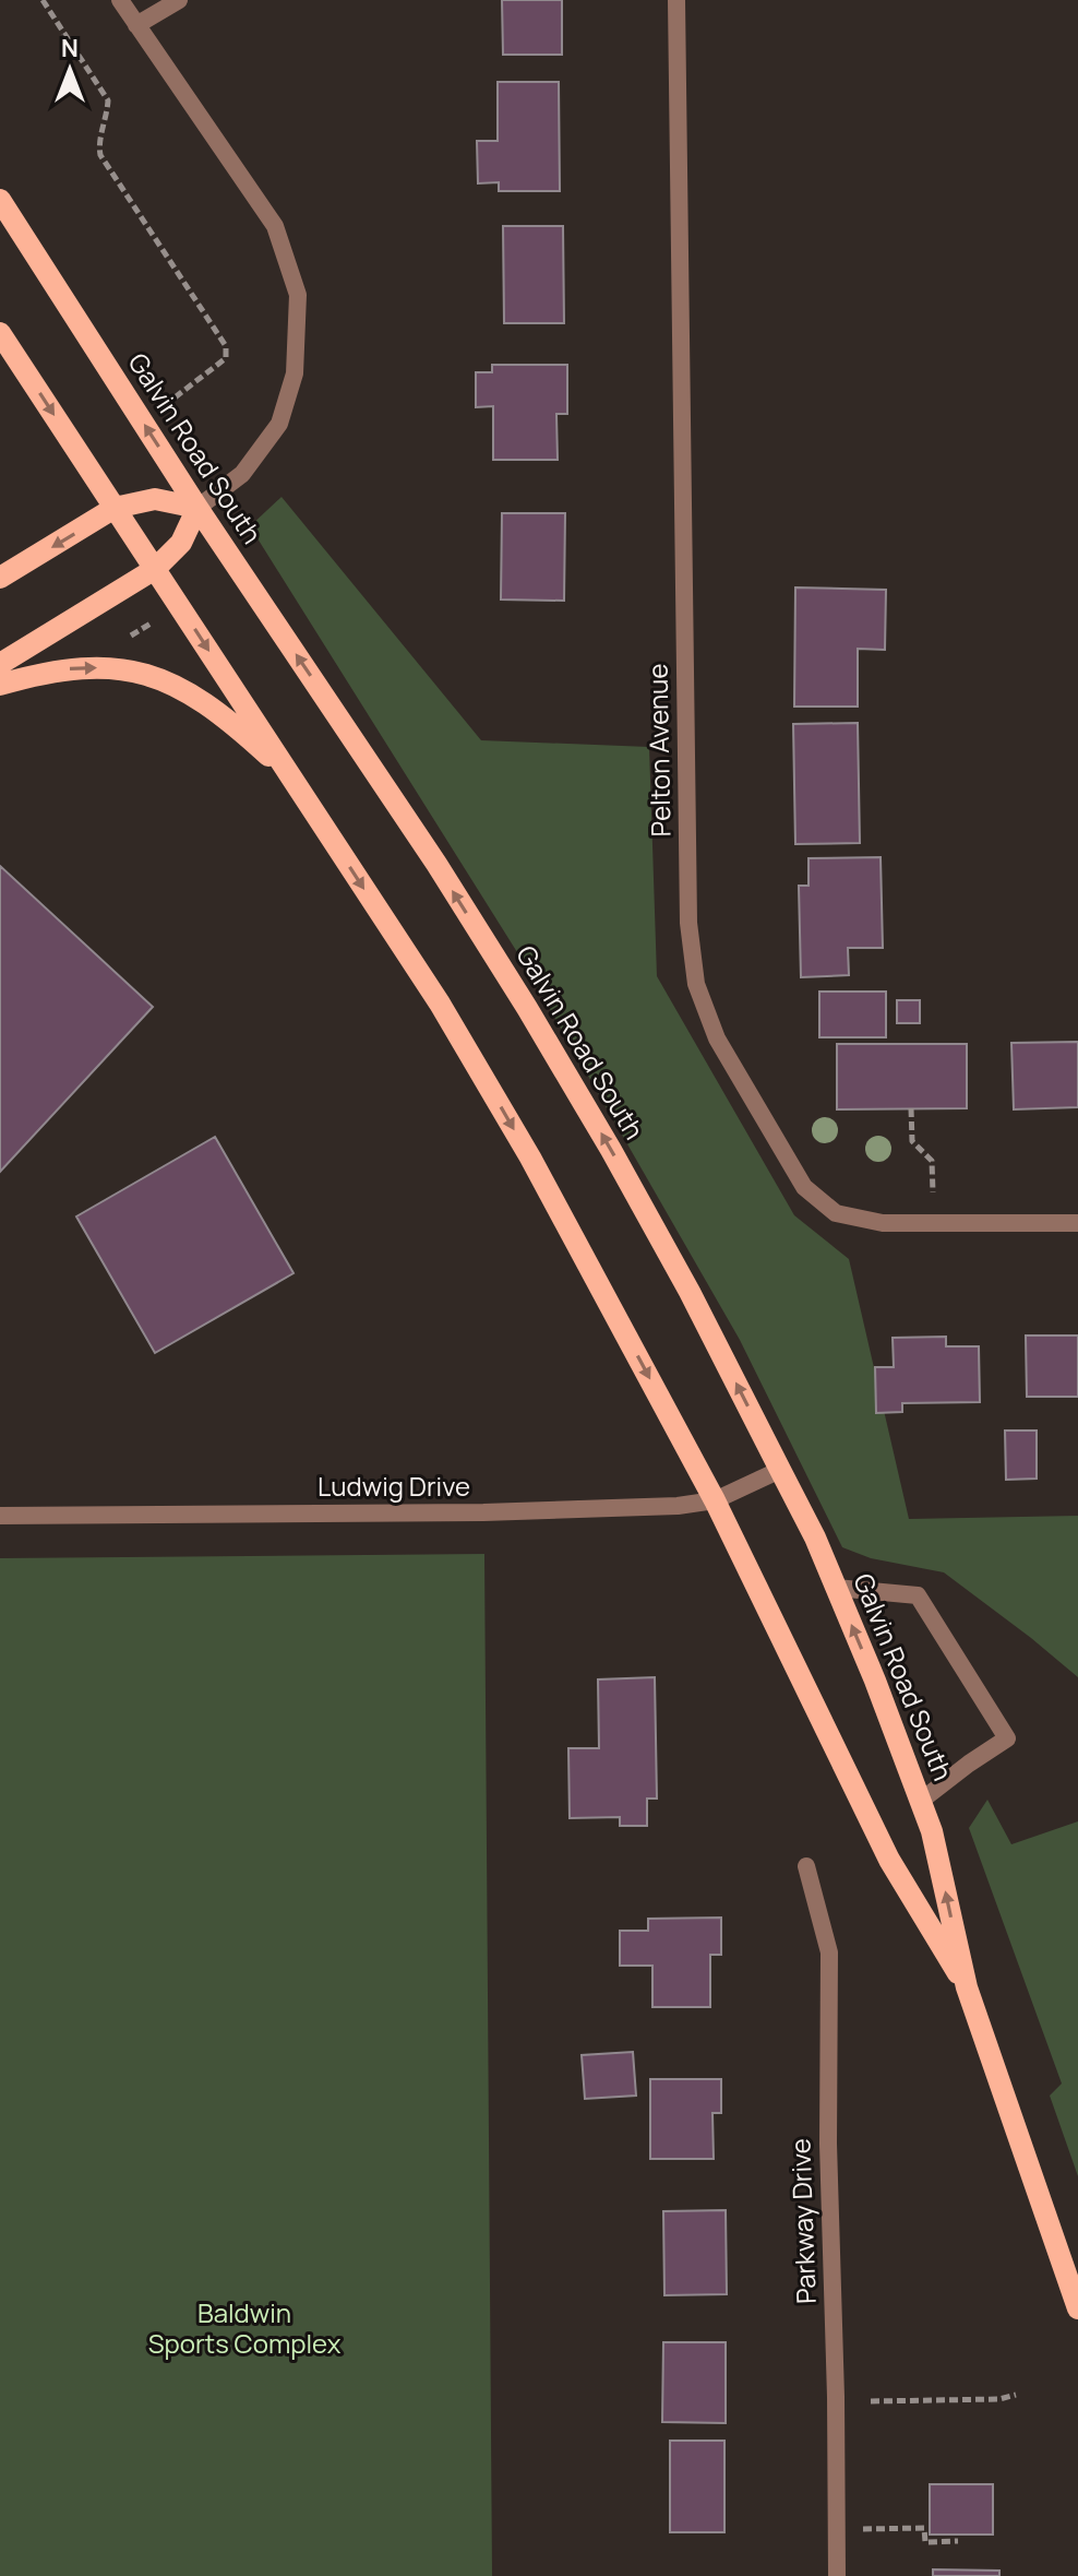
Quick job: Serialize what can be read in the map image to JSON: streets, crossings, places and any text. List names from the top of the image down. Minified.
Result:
{"streets":{"main road":["Galvin Road South"],"street":["Pelton Avenue","Ludwig Drive","Parkway Drive"]},"crossings":[["Galvin Road South","Ludwig Drive"]],"parks":["Baldwin Sports Complex"],"north":"top"}
